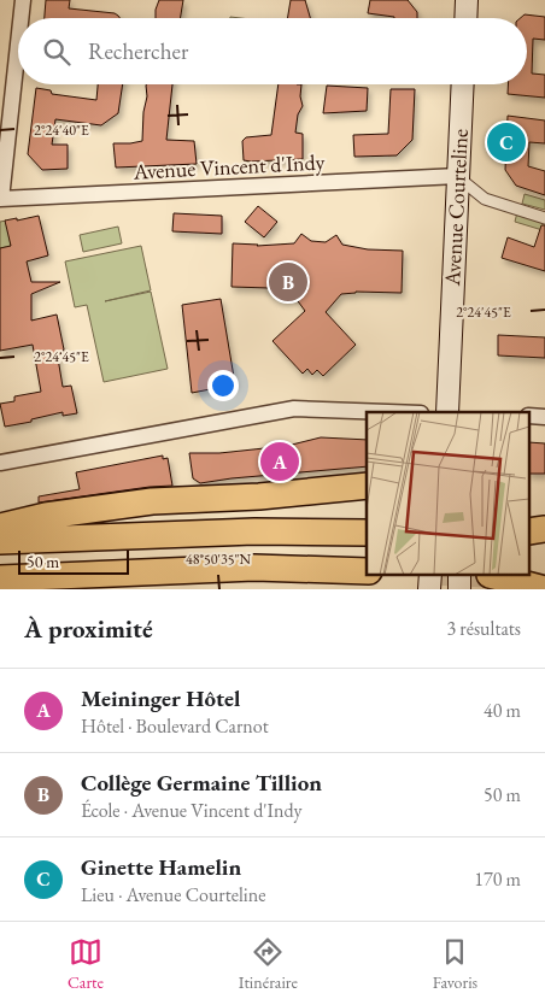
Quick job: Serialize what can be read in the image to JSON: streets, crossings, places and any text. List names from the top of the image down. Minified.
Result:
{"streets":{"main road":["Avenue Courteline"],"street":["Avenue Vincent d'Indy"]},"crossings":[["Avenue Vincent d'Indy","Avenue Courteline"]],"scale_bar":"50 m","page":{"search":"Rechercher","pins":["C","B","A"],"scale":"50 m","heading":["À proximité","3 résultats"],"list":[{"mark":"A","name":"Meininger Hôtel","note":"Hôtel · Boulevard Carnot","value":"40 m"},{"mark":"B","name":"Collège Germaine Tillion","note":"École · Avenue Vincent d'Indy","value":"50 m"},{"mark":"C","name":"Ginette Hamelin","note":"Lieu · Avenue Courteline","value":"170 m"}],"nav":["Carte","Itinéraire","Favoris"]},"coordinates":["2°24'40\"E","2°24'45\"E","48°50'35\"N"]}
